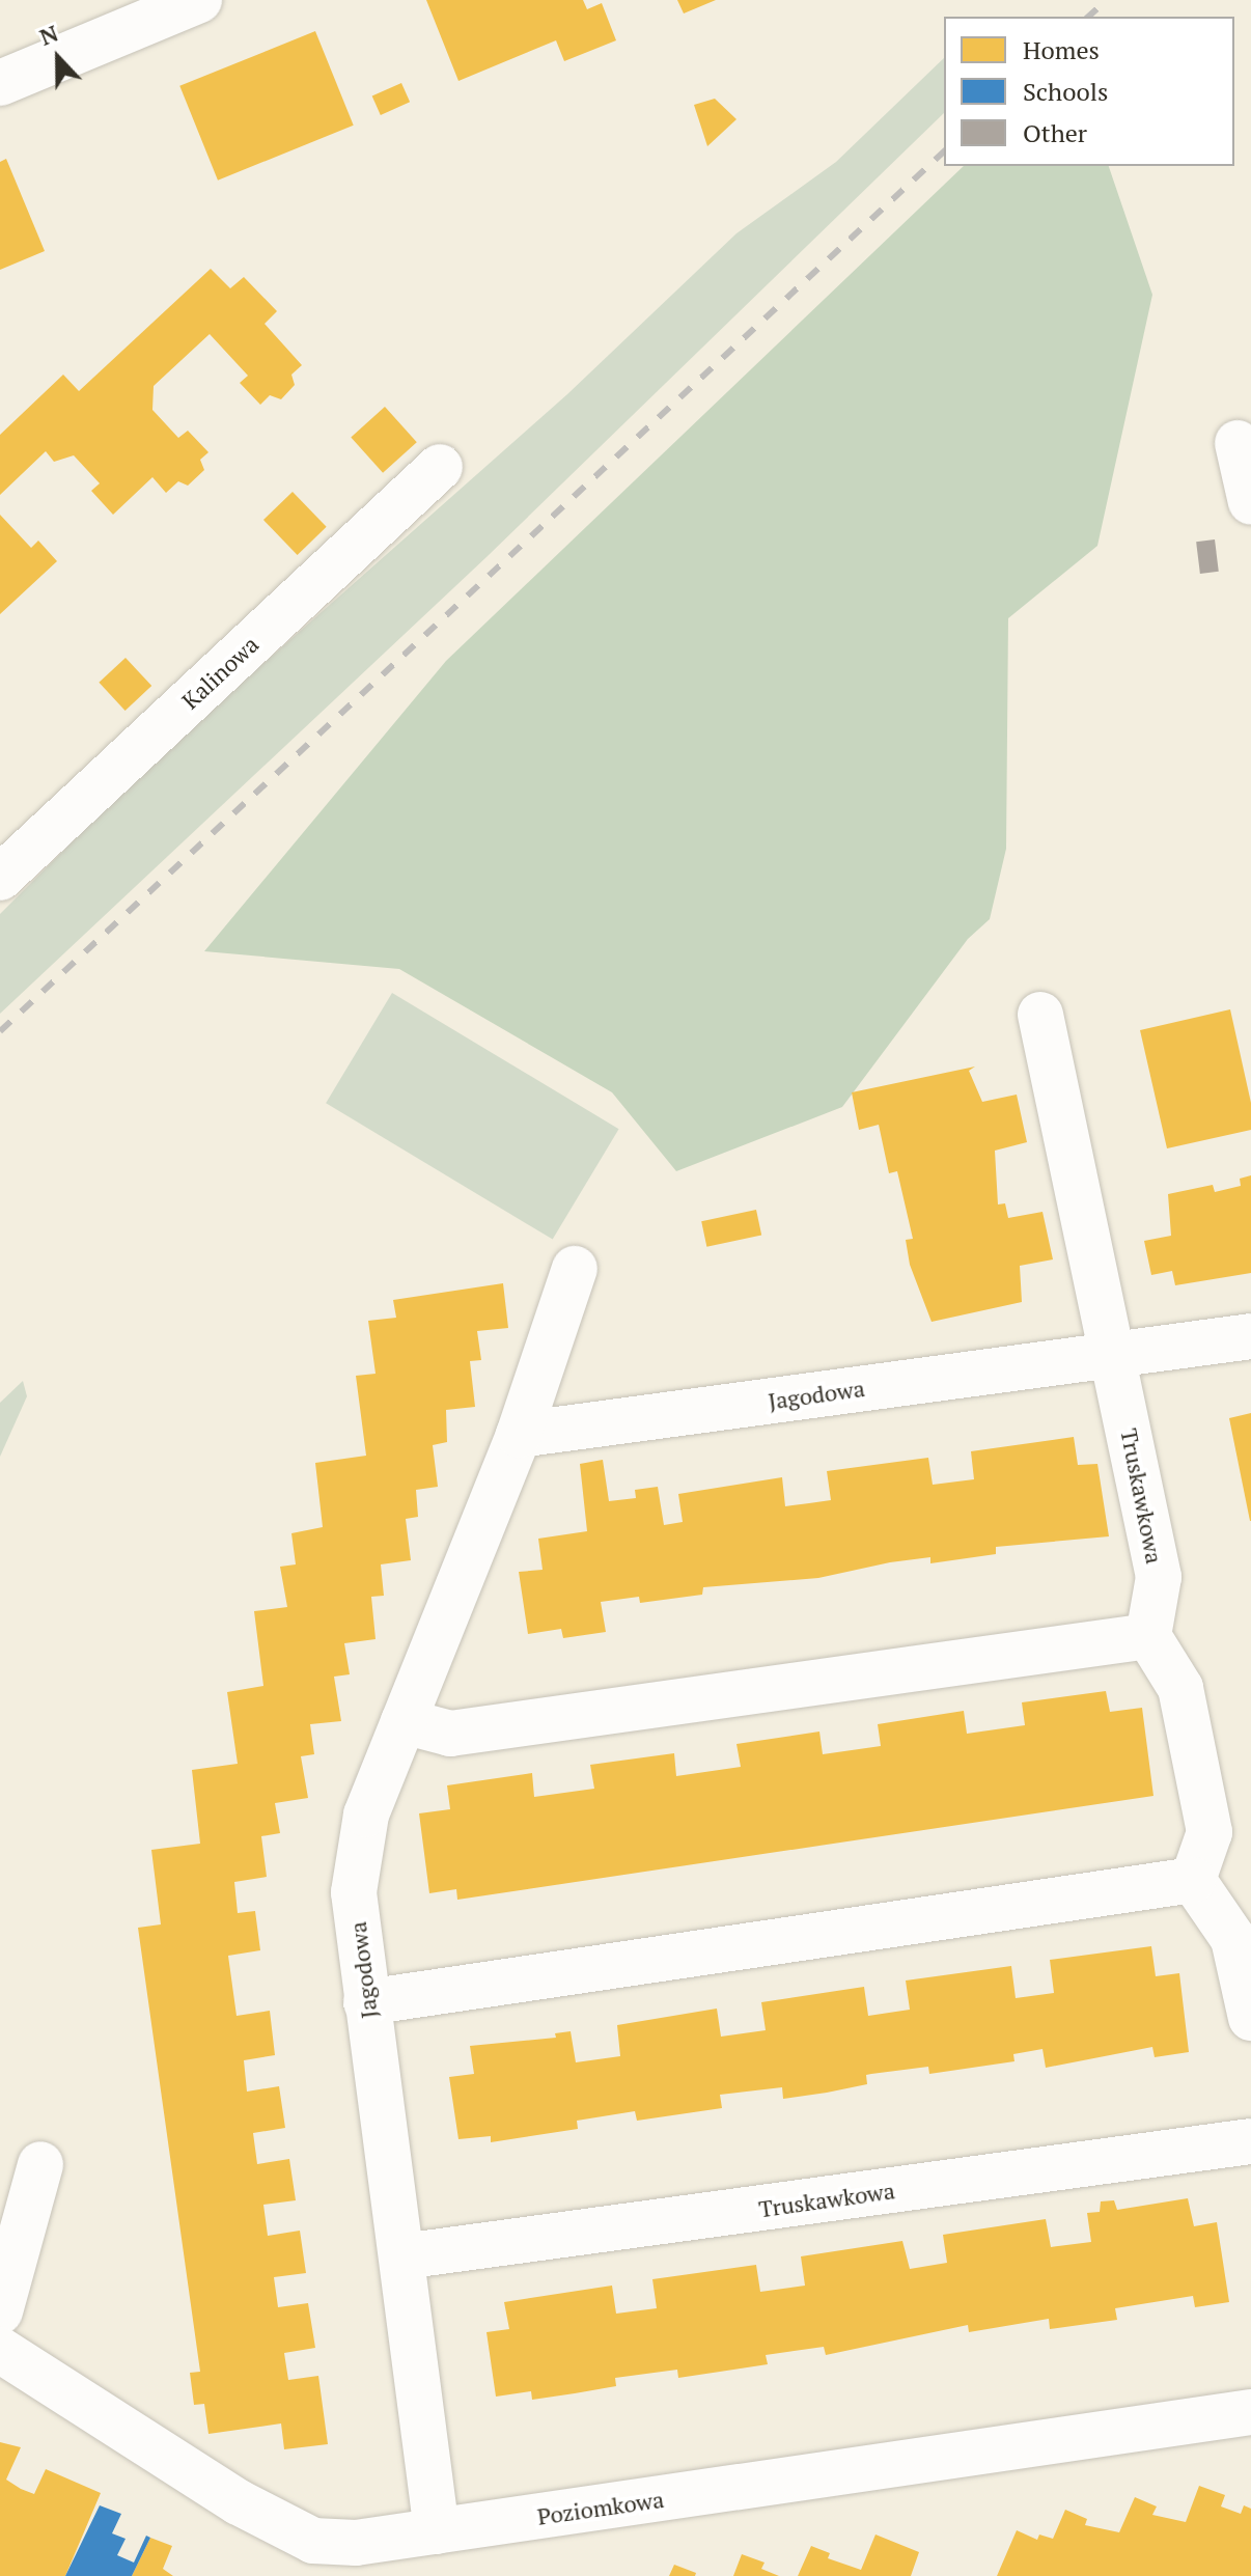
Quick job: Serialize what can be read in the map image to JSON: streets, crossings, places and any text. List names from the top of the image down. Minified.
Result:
{"streets":{"street":["Kalinowa","Jagodowa","Truskawkowa","Poziomkowa"]},"crossings":[["Jagodowa","Truskawkowa"],["Jagodowa","Poziomkowa"]],"legend":["Homes","Schools","Other"],"north":"top"}
